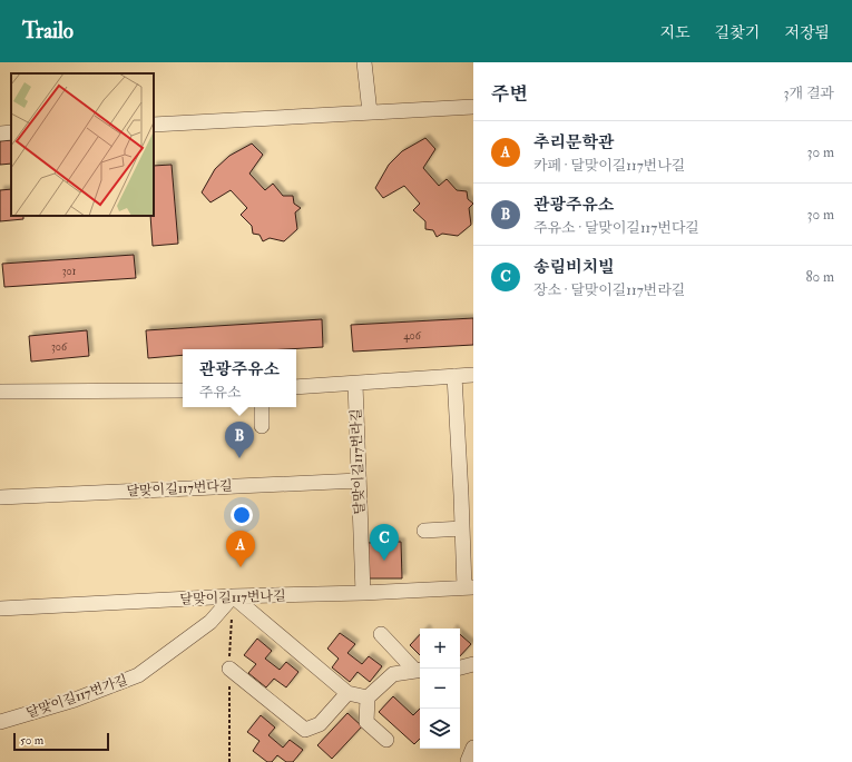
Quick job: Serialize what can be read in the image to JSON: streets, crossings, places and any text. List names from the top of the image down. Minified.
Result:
{"streets":{"street":["달맞이길117번라길","달맞이길117번다길","달맞이길117번나길","달맞이길117번가길"]},"crossings":[["달맞이길117번라길","달맞이길117번다길"],["달맞이길117번라길","달맞이길117번나길"],["달맞이길117번나길","달맞이길117번가길"]],"house_numbers":["301","406","306"],"scale_bar":"50 m","page":{"header":"Trailo","nav":["지도","길찾기","저장됨"],"heading":["주변","3개 결과"],"list":[{"mark":"A","name":"추리문학관","note":"카페 · 달맞이길117번나길","value":"30 m"},{"mark":"B","name":"관광주유소","note":"주유소 · 달맞이길117번다길","value":"30 m"},{"mark":"C","name":"송림비치빌","note":"장소 · 달맞이길117번라길","value":"80 m"}],"popup":["관광주유소","주유소"],"pins":["B","C","A"],"map_buttons":["+","−"],"scale":"50 m"}}
